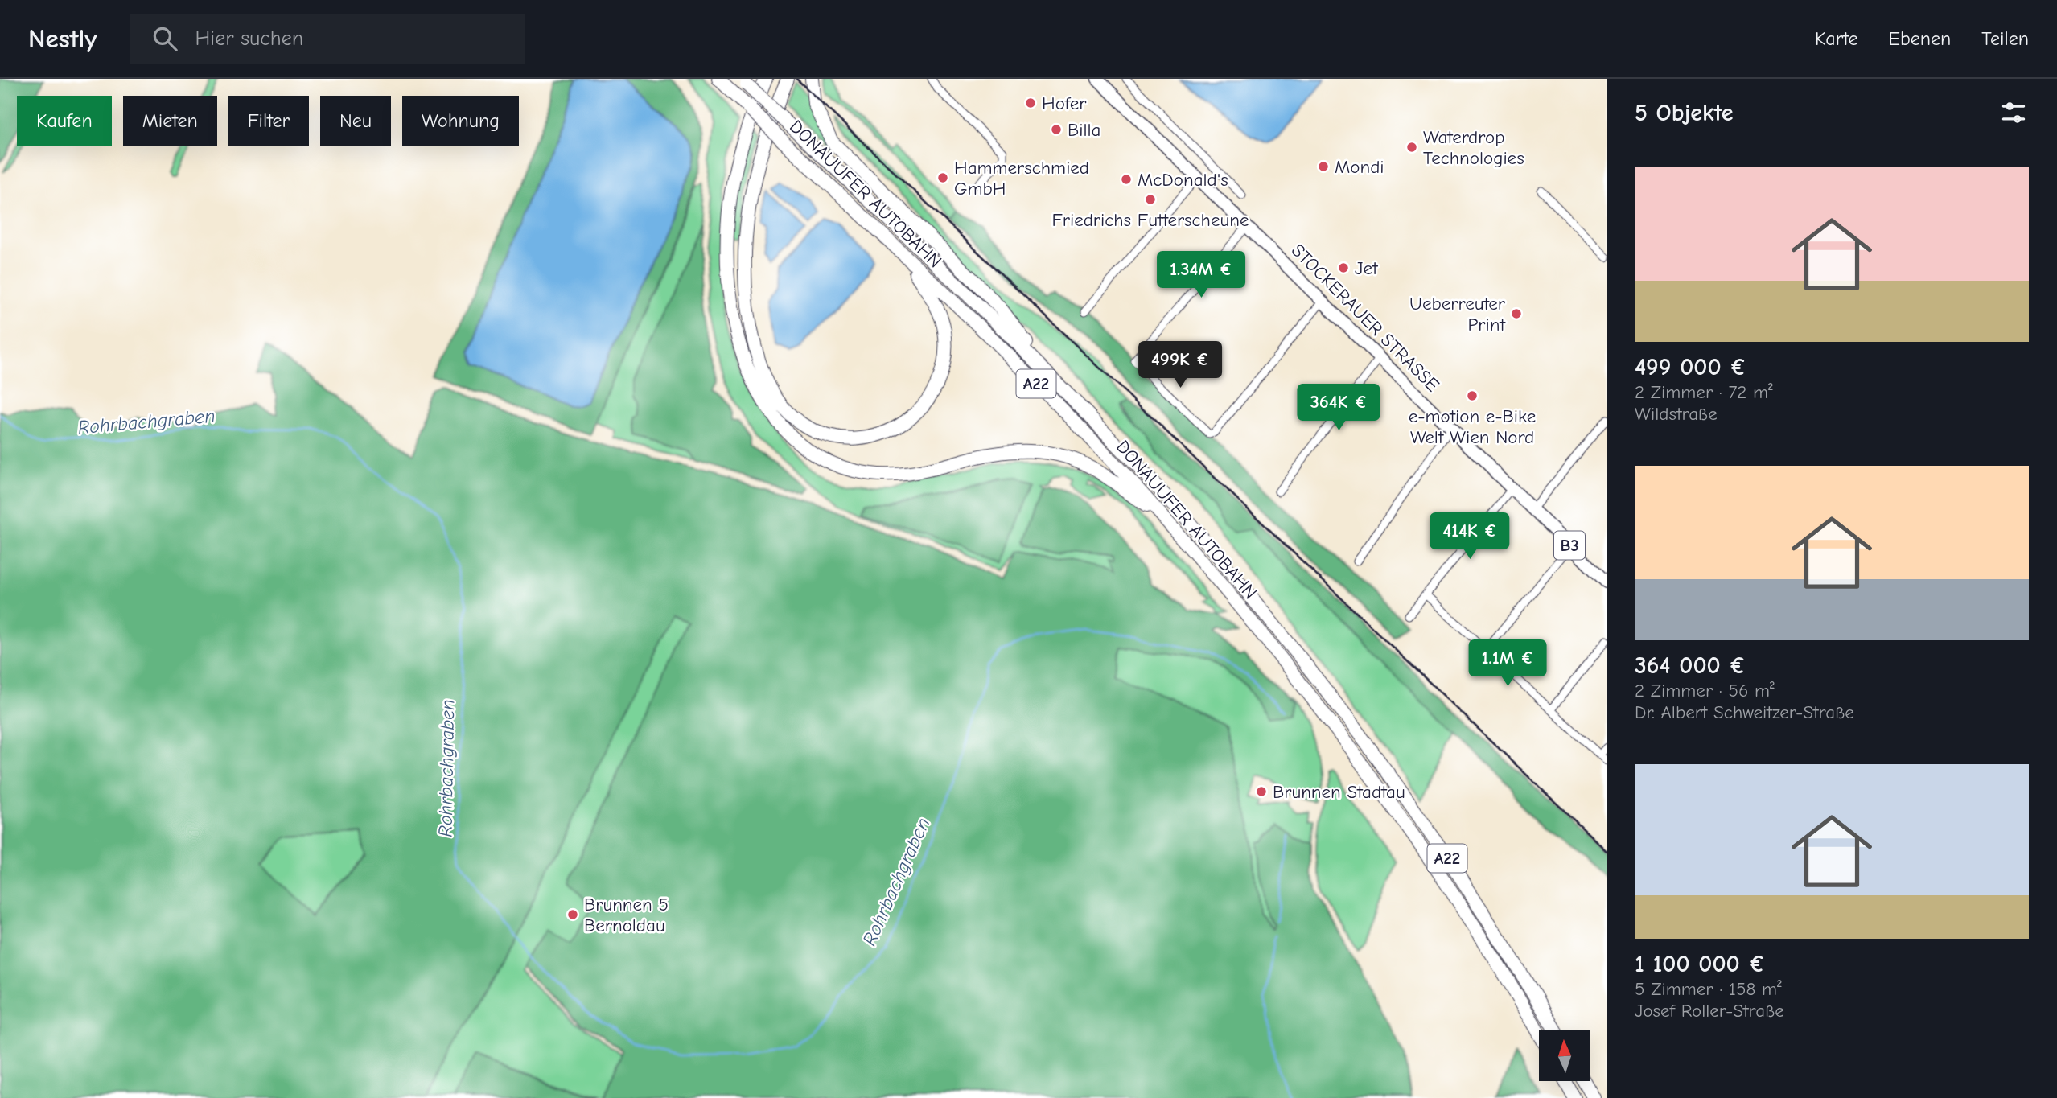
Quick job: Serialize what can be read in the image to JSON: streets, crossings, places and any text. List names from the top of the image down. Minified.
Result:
{"streets":{"highway":["DONAUUFER AUTOBAHN","A22"],"main road":["STOCKERAUER STRASSE","B3"]},"water":["Rohrbachgraben"],"places":["Hofer","Billa","Waterdrop Technologies","Mondi","Hammerschmied GmbH","McDonald's","Friedrichs Futterscheune","Jet","Ueberreuter Print","e-motion e-Bike Welt Wien Nord","Brunnen Stadtau","Brunnen 5 Bernoldau"],"north":"top","page":{"header":"Nestly","search":"Hier suchen","nav":["Karte","Ebenen","Teilen"],"heading":"5 Objekte","chip":["Kaufen","Mieten","Filter","Neu","Wohnung"],"list":[{"name":"499 000 €","note":"2 Zimmer · 72 m² · Wildstraße"},{"name":"364 000 €","note":"2 Zimmer · 56 m² · Dr. Albert Schweitzer-Straße"},{"name":"1 100 000 €","note":"5 Zimmer · 158 m² · Josef Roller-Straße"}],"price":["1.34M €","499K €","364K €","414K €","1.1M €"]}}
